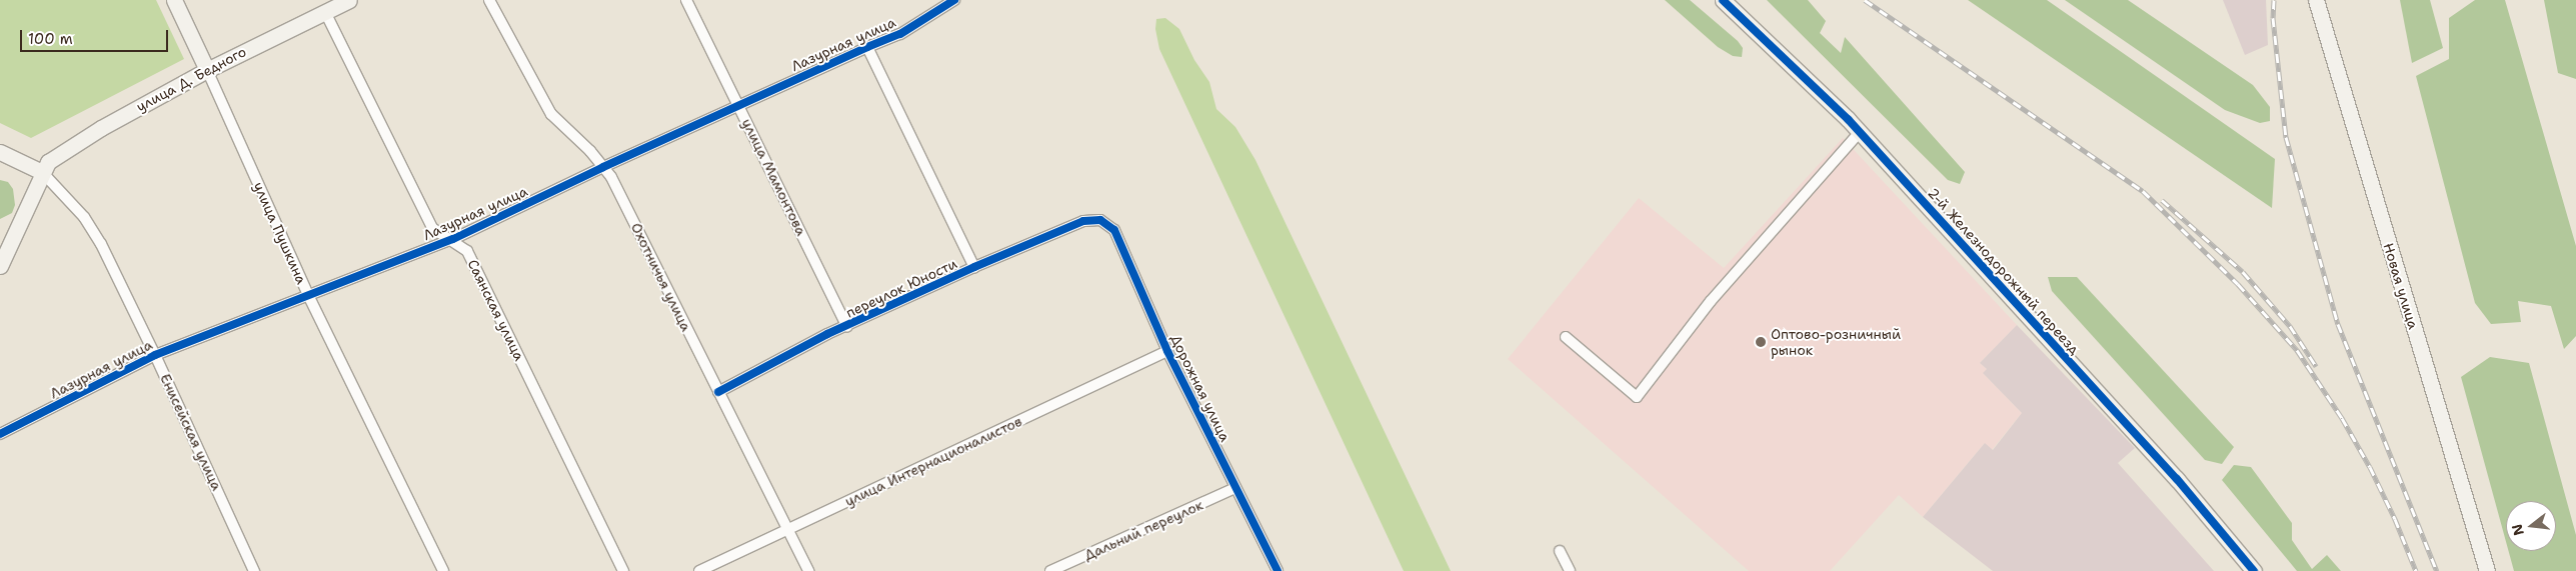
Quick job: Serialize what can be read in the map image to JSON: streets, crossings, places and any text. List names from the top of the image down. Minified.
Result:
{"streets":{"street":["Лазурная улица","улица Д. Бедного","улица Мамонтова","улица Пушкина","2-й Железнодорожный переезд","Охотничья улица","Новая улица","переулок Юности","Саянская улица","Дорожная улица","Енисейская улица","улица Интернационалистов","Дальний переулок"]},"crossings":[["Лазурная улица","улица Мамонтова"],["Лазурная улица","улица Пушкина"],["Лазурная улица","Охотничья улица"],["Лазурная улица","Саянская улица"],["Лазурная улица","Енисейская улица"],["улица Д. Бедного","улица Пушкина"],["улица Д. Бедного","Саянская улица"],["улица Д. Бедного","Енисейская улица"],["улица Мамонтова","переулок Юности"],["Охотничья улица","переулок Юности"],["Охотничья улица","улица Интернационалистов"],["переулок Юности","Дорожная улица"],["Дорожная улица","улица Интернационалистов"],["Дорожная улица","Дальний переулок"]],"places":["Оптово-розничный рынок"],"scale_bar":"100 m","north":"left"}
